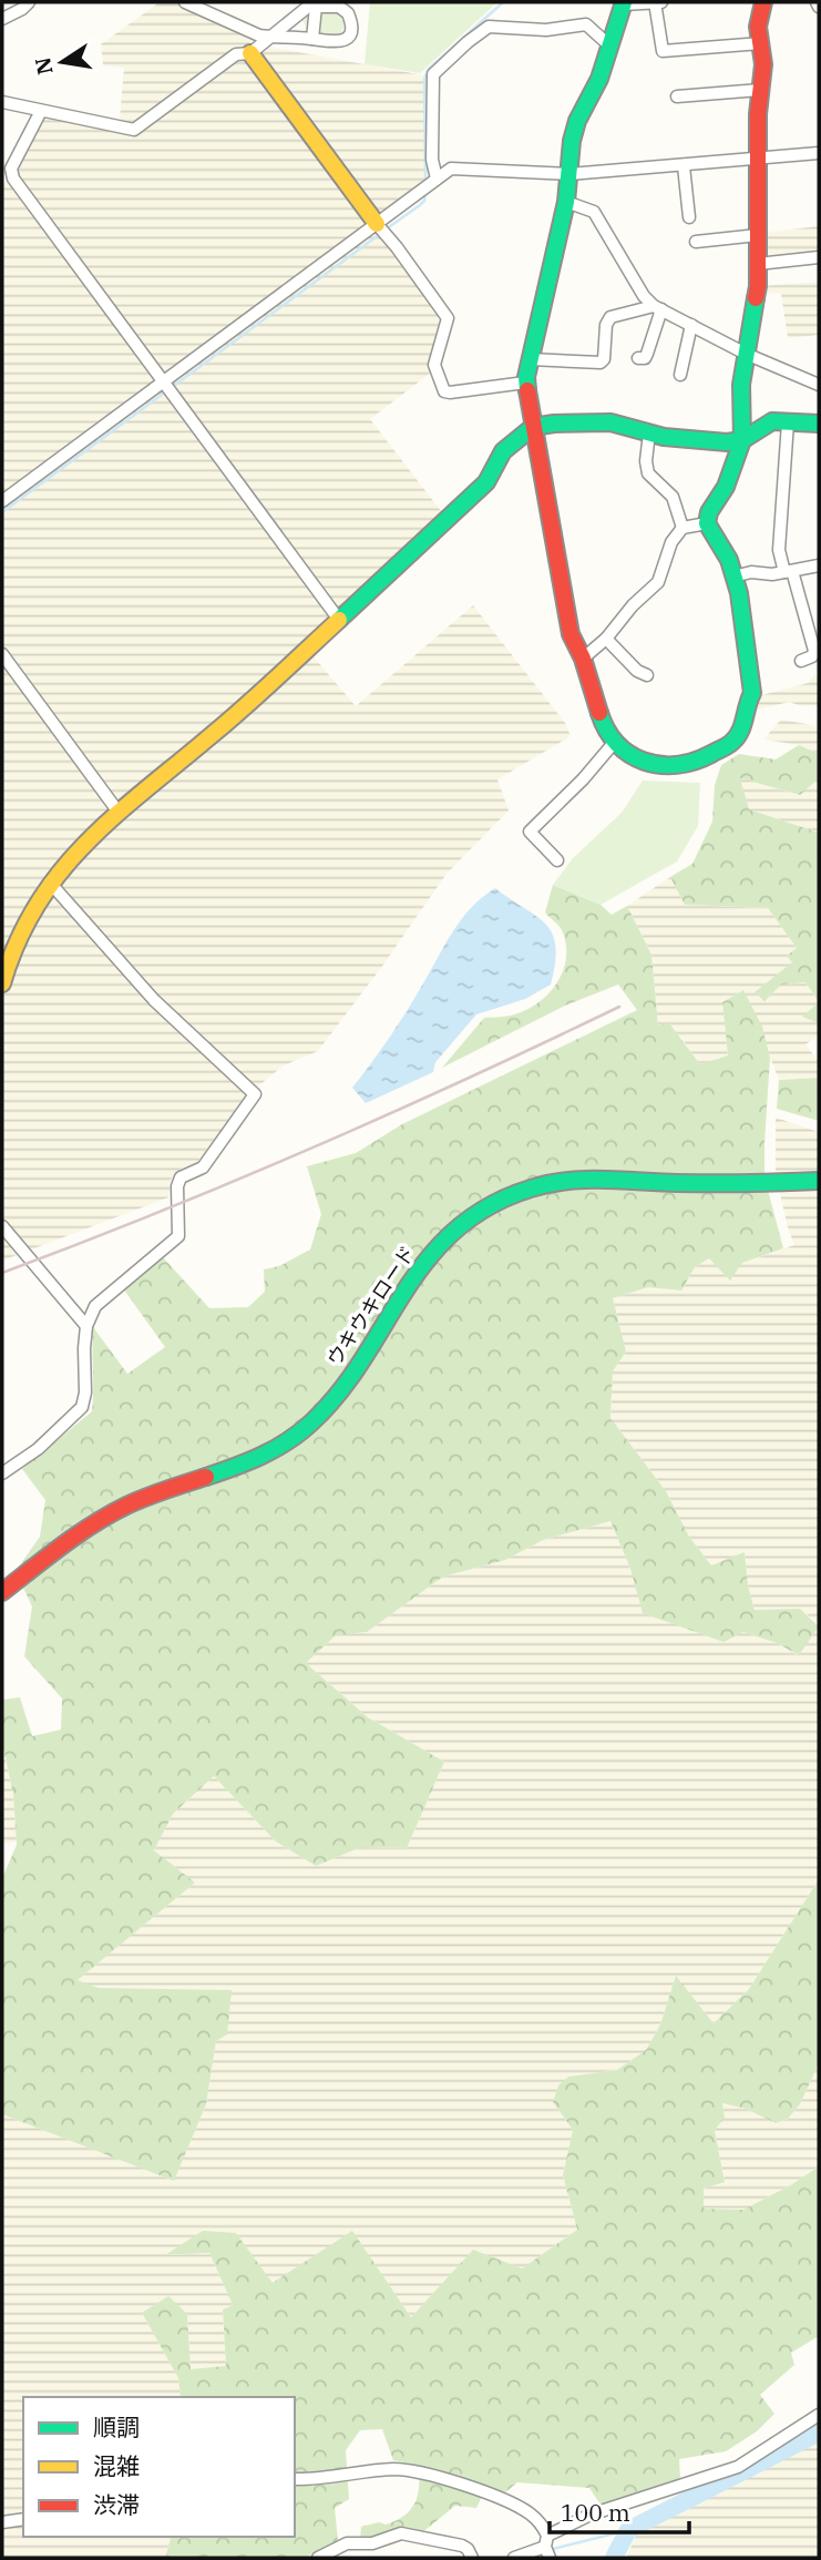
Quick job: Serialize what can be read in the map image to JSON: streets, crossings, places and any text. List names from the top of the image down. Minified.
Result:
{"streets":{"street":["ウキウキロード"]},"legend":["順調","混雑","渋滞"],"scale_bar":"100 m","north":"left"}
